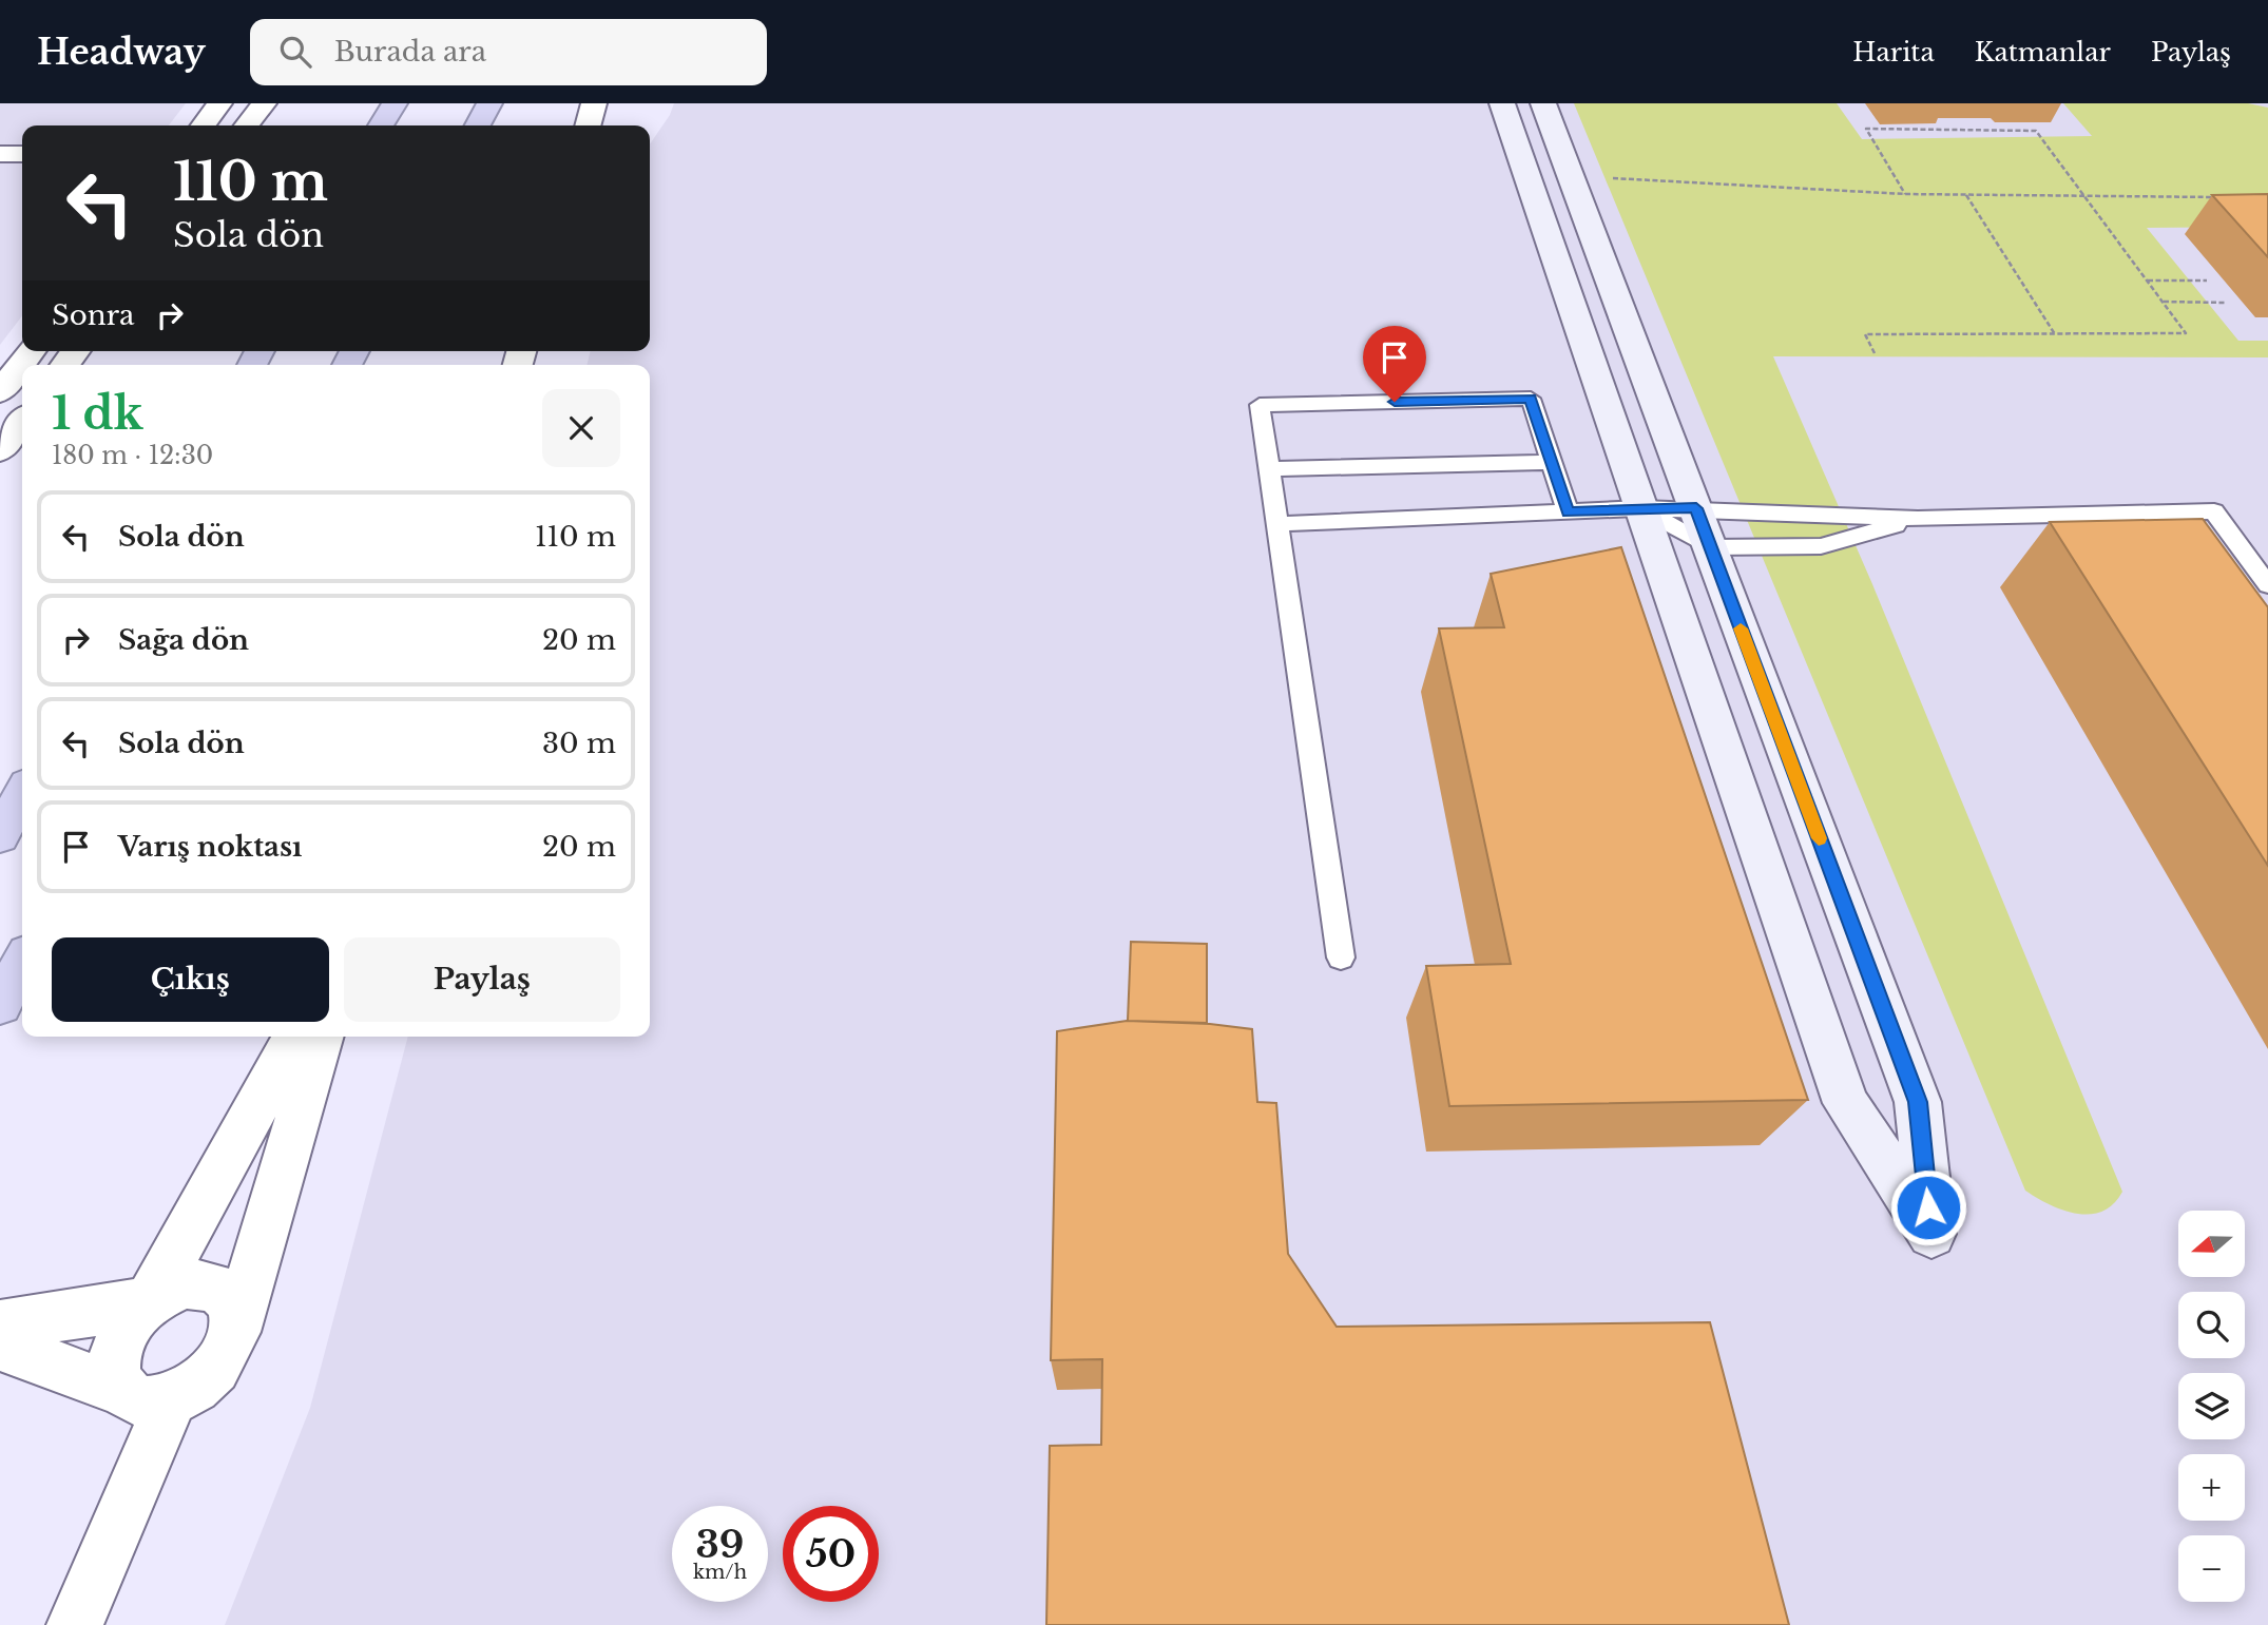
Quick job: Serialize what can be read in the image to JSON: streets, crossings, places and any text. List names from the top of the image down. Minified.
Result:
{"north":"left","page":{"header":"Headway","search":"Burada ara","nav":["Harita","Katmanlar","Paylaş"],"turn":["110 m","Sola dön"],"then":"Sonra","heading":["1 dk","180 m · 12:30"],"list":[{"name":"Sola dön","value":"110 m"},{"name":"Sağa dön","value":"20 m"},{"name":"Sola dön","value":"30 m"},{"name":"Varış noktası","value":"20 m"}],"buttons":["Çıkış","Paylaş"],"map_buttons":["+","−"],"speed":"39 km/h","limit":"50"}}
